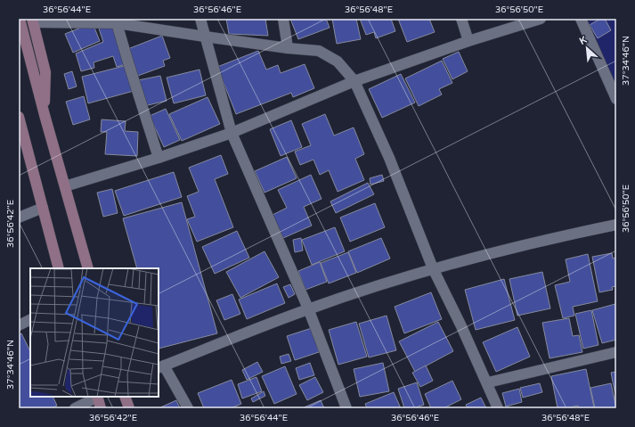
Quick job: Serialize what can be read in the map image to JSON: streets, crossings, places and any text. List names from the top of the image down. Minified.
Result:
{"north":"top left","coordinates":["36°56'44\"E","36°56'46\"E","36°56'48\"E","36°56'50\"E","37°34'46\"N","36°56'42\"E"]}
